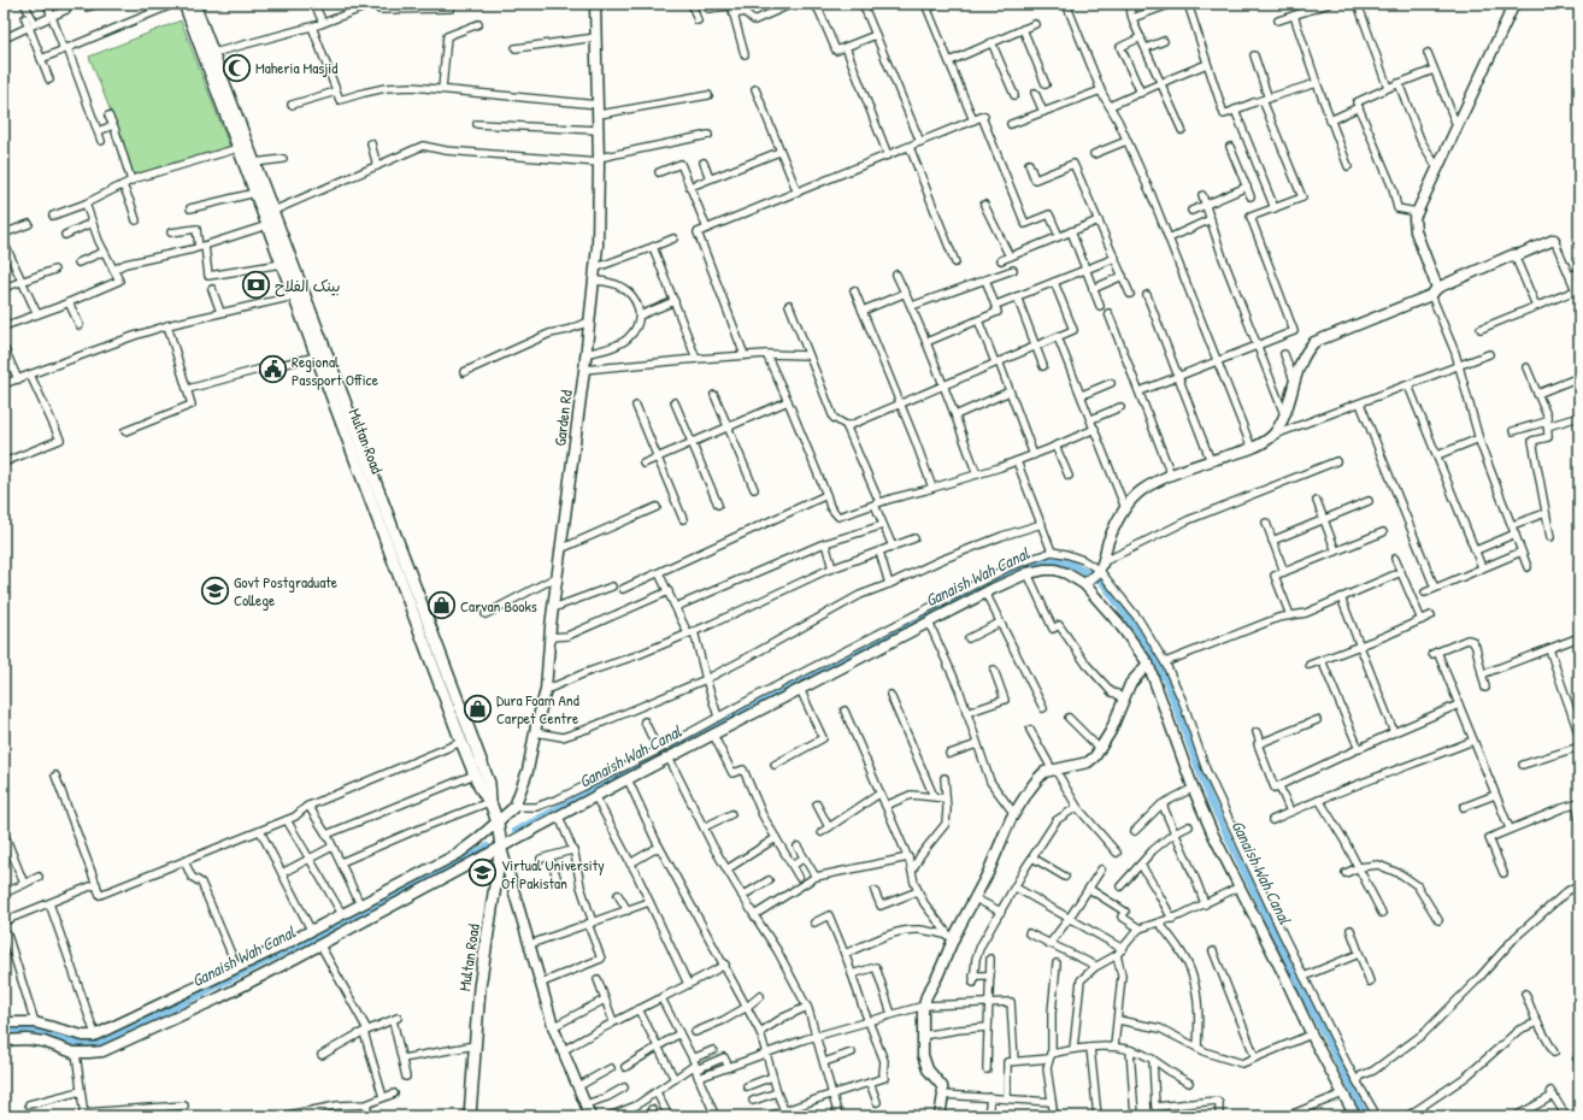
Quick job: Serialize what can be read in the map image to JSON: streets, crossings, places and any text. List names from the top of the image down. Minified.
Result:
{"streets":{"main road":["Multan Road"],"street":["Garden Rd"]},"crossings":[["Garden Rd","Multan Road"]],"water":["Ganaish Wah Canal"],"places":{"mosque":["Maheria Masjid"],"bank":["بینک الفلاح"],"public building":["Regional Passport Office"],"school or university":["Govt Postgraduate College","Virtual University Of Pakistan"],"shop":["Carvan Books","Dura Foam And Carpet Centre"]}}
